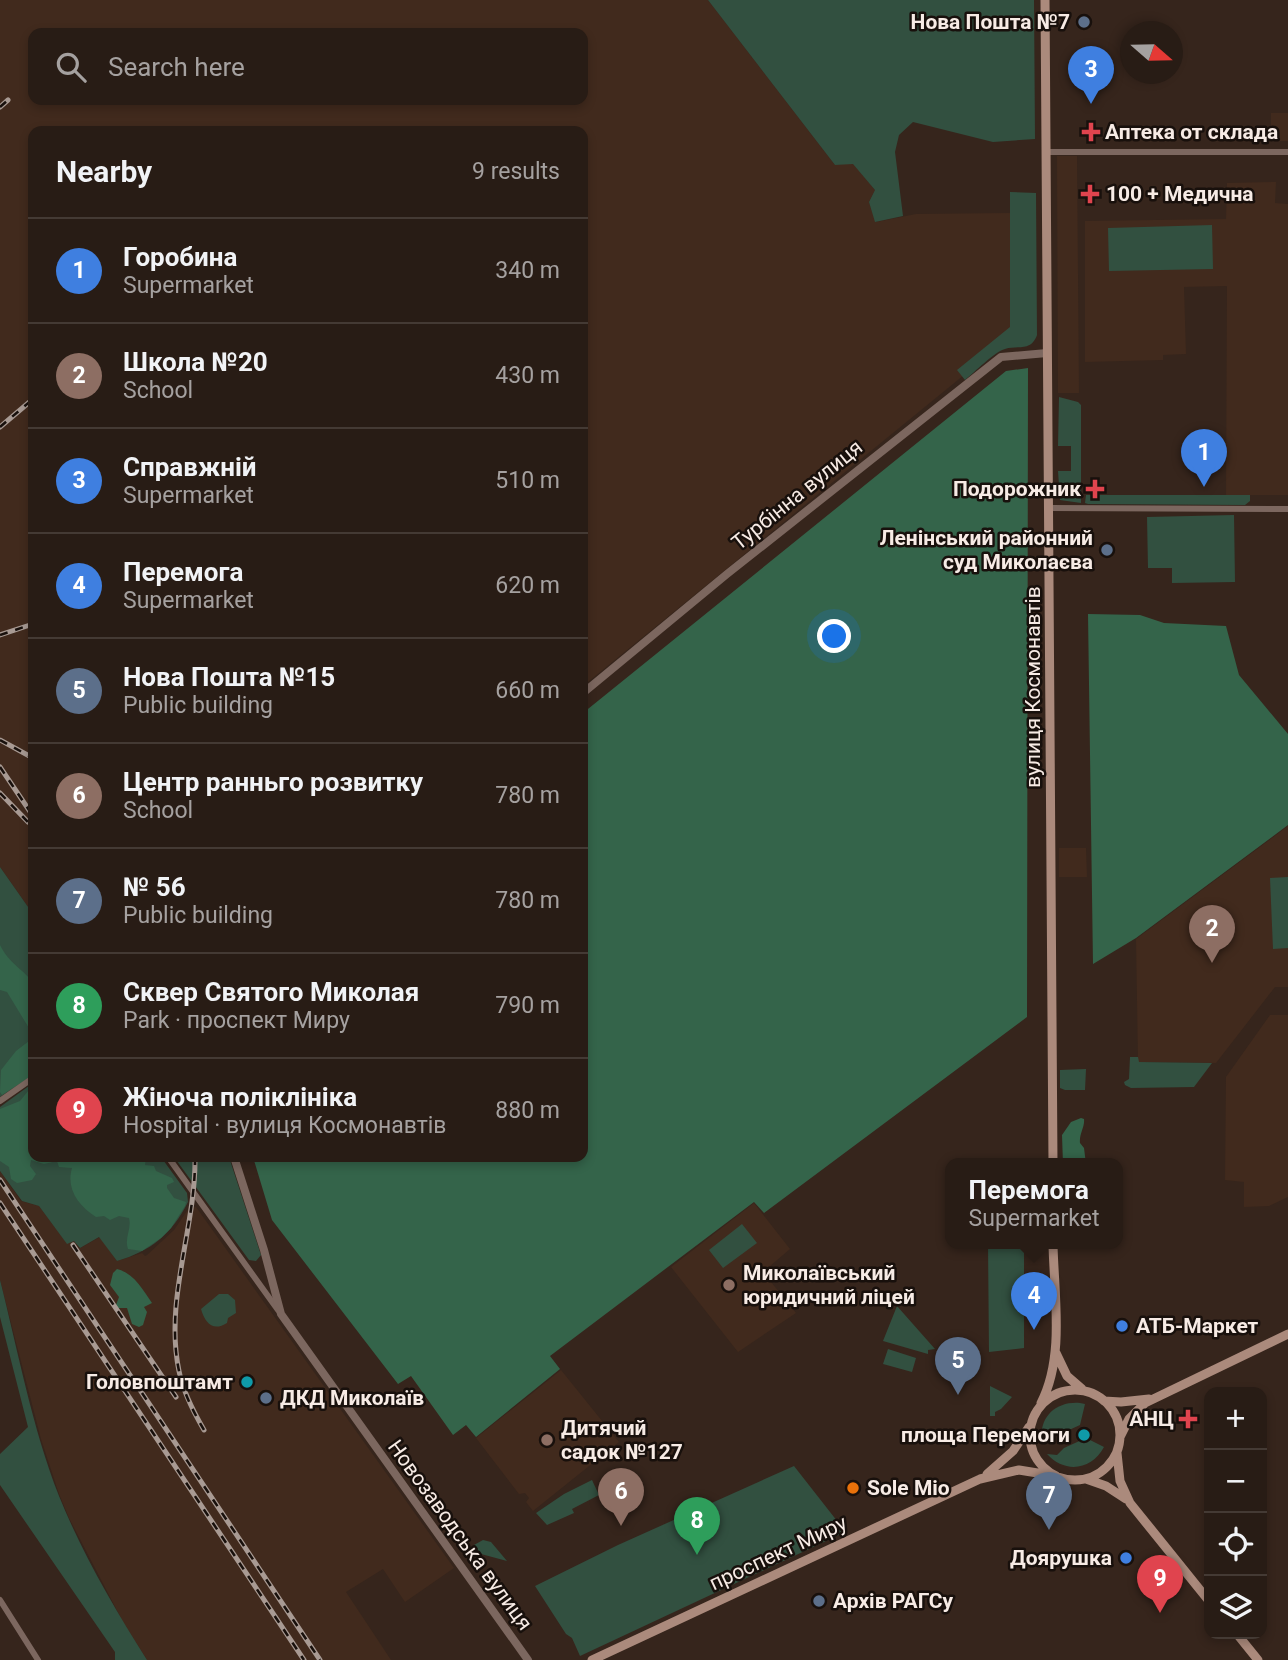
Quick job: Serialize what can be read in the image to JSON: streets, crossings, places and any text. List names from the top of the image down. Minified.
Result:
{"streets":{"main road":["вулиця Космонавтів","проспект Миру"],"street":["Турбінна вулиця","Новозаводська вулиця"]},"crossings":[["Турбінна вулиця","вулиця Космонавтів"]],"places":{"other":["Нова Пошта №7","Ленінський районний суд Миколаєва","Миколаївський юридичний ліцей","АТБ-Маркет","Головпоштамт","ДКД Миколаїв","площа Перемоги","Дитячий садок №127","Sole Mio","Доярушка","Архів РАГСу"],"health":["Аптека от склада","100 + Медична","Подорожник","АНЦ"]},"north":"right","page":{"search":"Search here","pins":["3","1","2","4","5","6","7","8","9"],"heading":["Nearby","9 results"],"list":[{"mark":"1","name":"Горобина","note":"Supermarket","value":"340 m"},{"mark":"2","name":"Школа №20","note":"School","value":"430 m"},{"mark":"3","name":"Справжній","note":"Supermarket","value":"510 m"},{"mark":"4","name":"Перемога","note":"Supermarket","value":"620 m"},{"mark":"5","name":"Нова Пошта №15","note":"Public building","value":"660 m"},{"mark":"6","name":"Центр ранньго розвитку","note":"School","value":"780 m"},{"mark":"7","name":"№ 56","note":"Public building","value":"780 m"},{"mark":"8","name":"Сквер Святого Миколая","note":"Park · проспект Миру","value":"790 m"},{"mark":"9","name":"Жіноча поліклініка","note":"Hospital · вулиця Космонавтів","value":"880 m"}],"popup":["Перемога","Supermarket"],"map_buttons":["+","−"]}}
